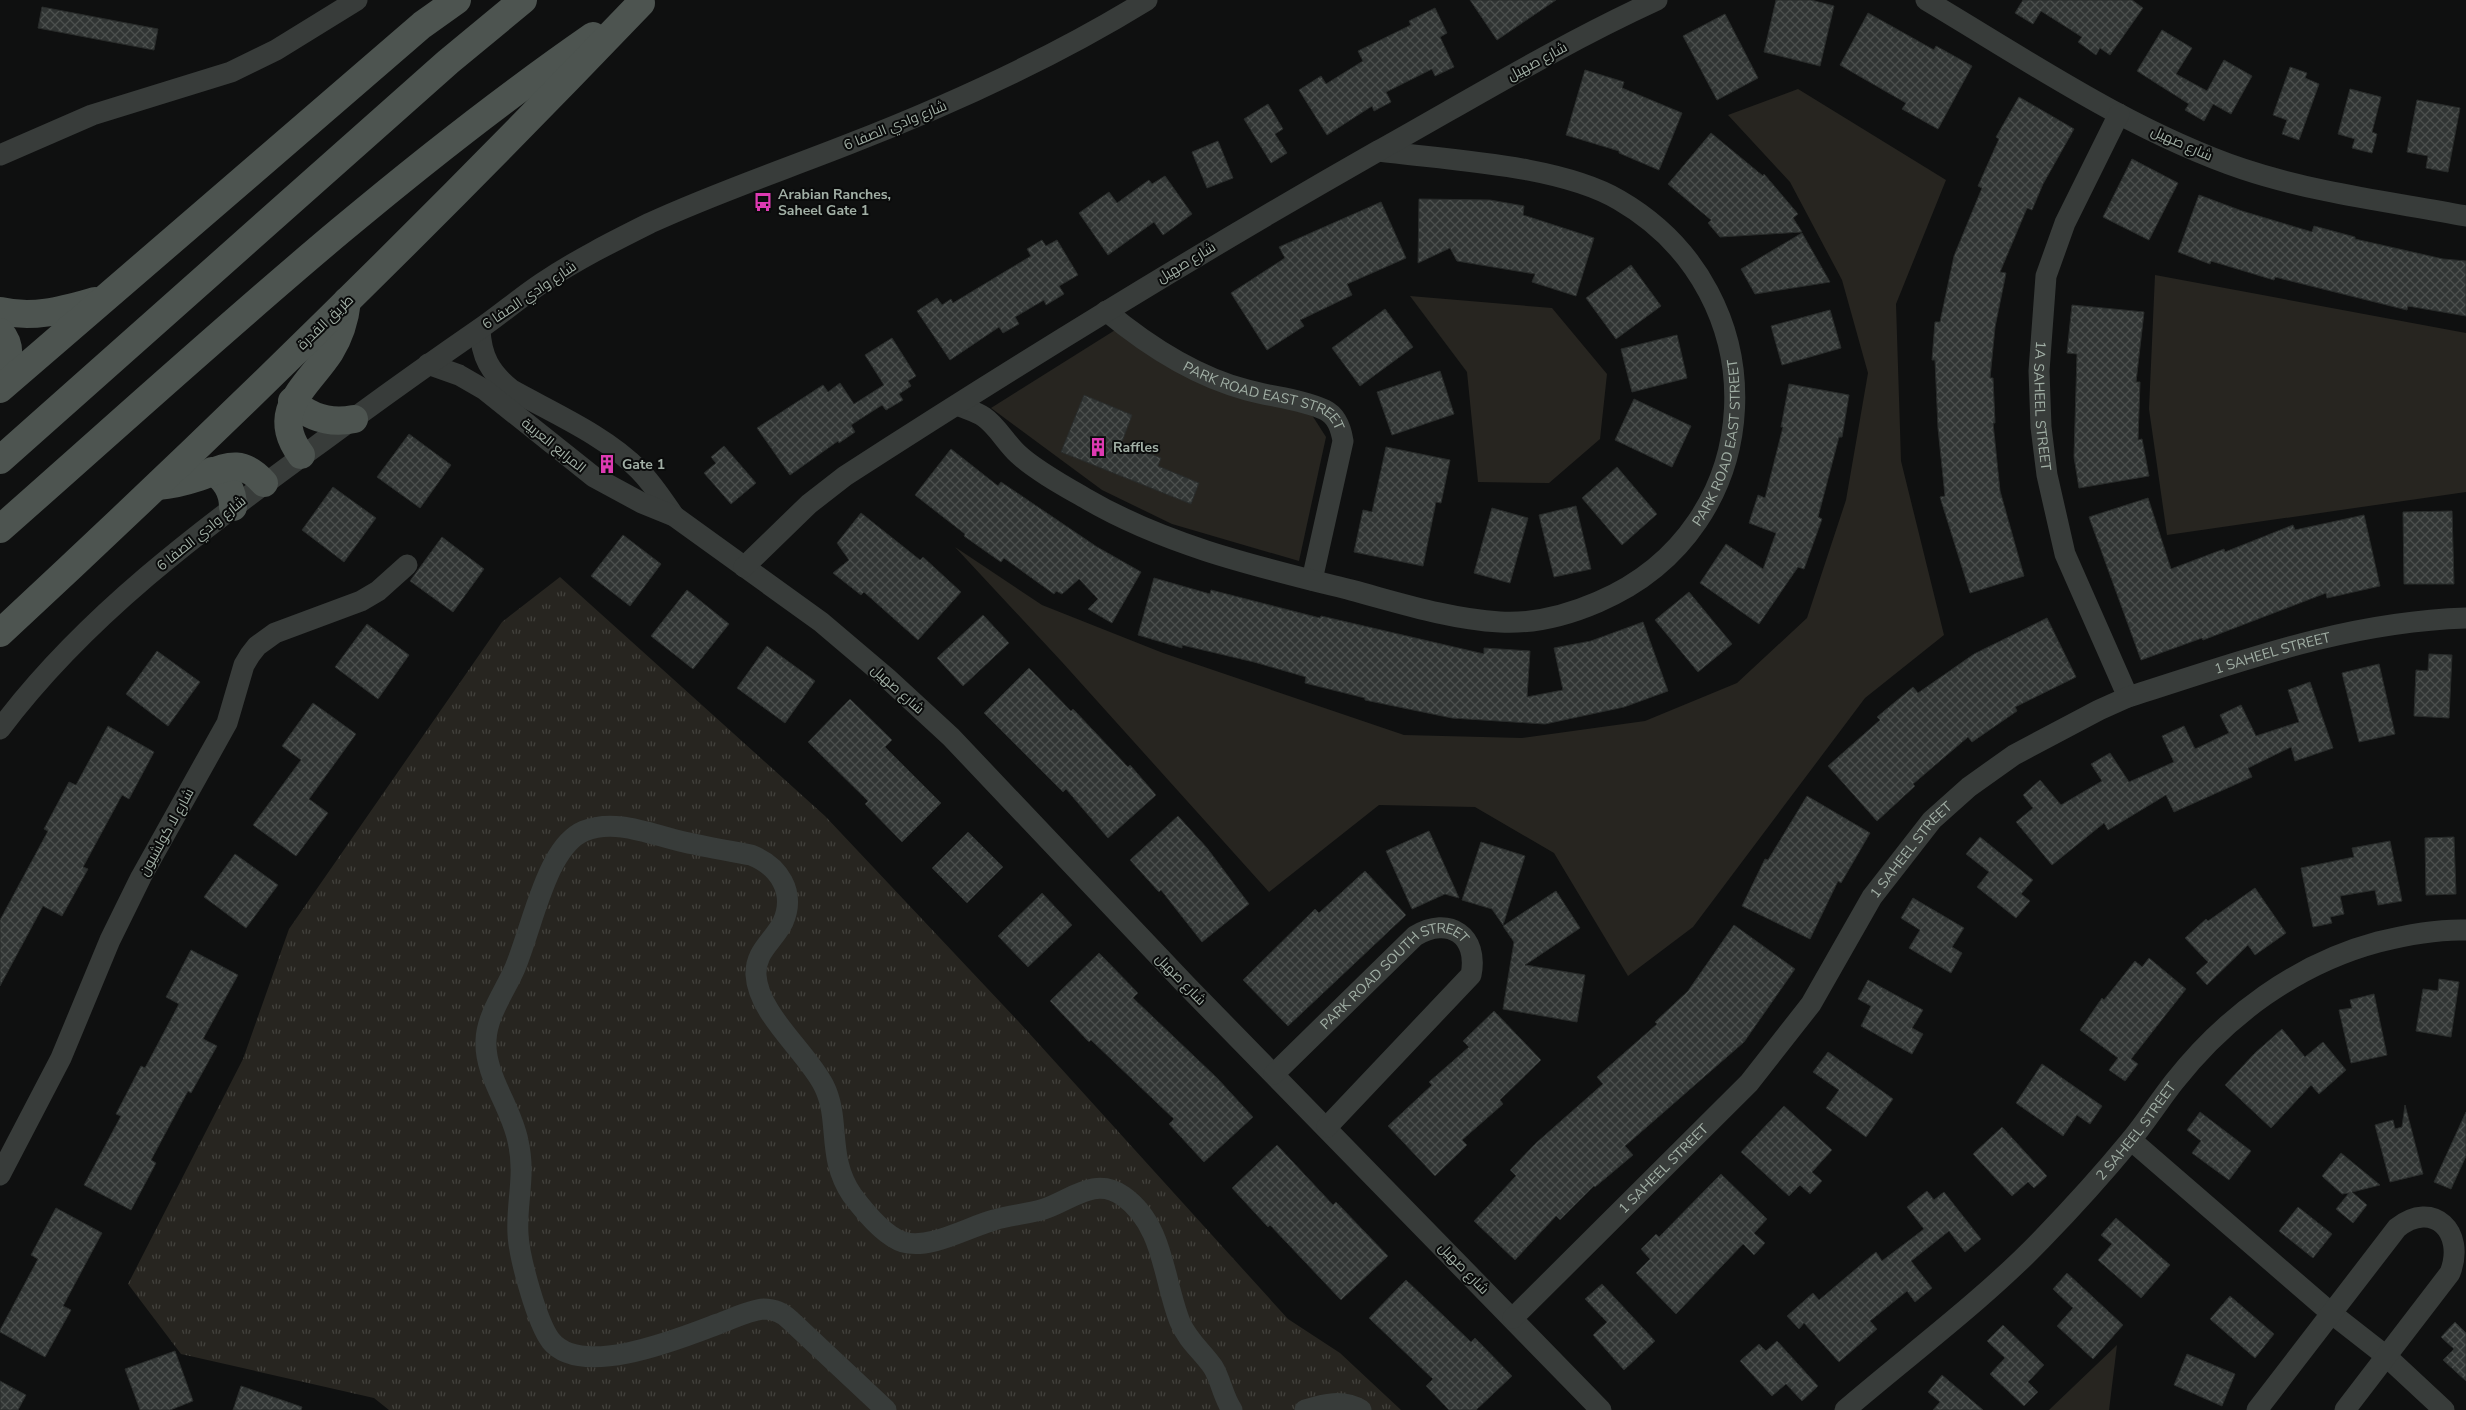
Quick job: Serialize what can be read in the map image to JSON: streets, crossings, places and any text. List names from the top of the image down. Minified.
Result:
{"streets":{"main road":["طريق القدرة"],"street":["شارع صهيل","شارع وادي الصفا 6","PARK ROAD EAST STREET","1A SAHEEL STREET","المرابع العربية","1 SAHEEL STREET","شارع لا كولشيون","PARK ROAD SOUTH STREET","2 SAHEEL STREET"]},"crossings":[["شارع صهيل","PARK ROAD EAST STREET"],["شارع صهيل","1A SAHEEL STREET"],["شارع صهيل","المرابع العربية"],["شارع صهيل","1 SAHEEL STREET"],["شارع صهيل","PARK ROAD SOUTH STREET"],["شارع وادي الصفا 6","المرابع العربية"],["1A SAHEEL STREET","1 SAHEEL STREET"]],"places":{"bus stop":["Arabian Ranches, Saheel Gate 1"],"building":["Raffles","Gate 1"]}}
